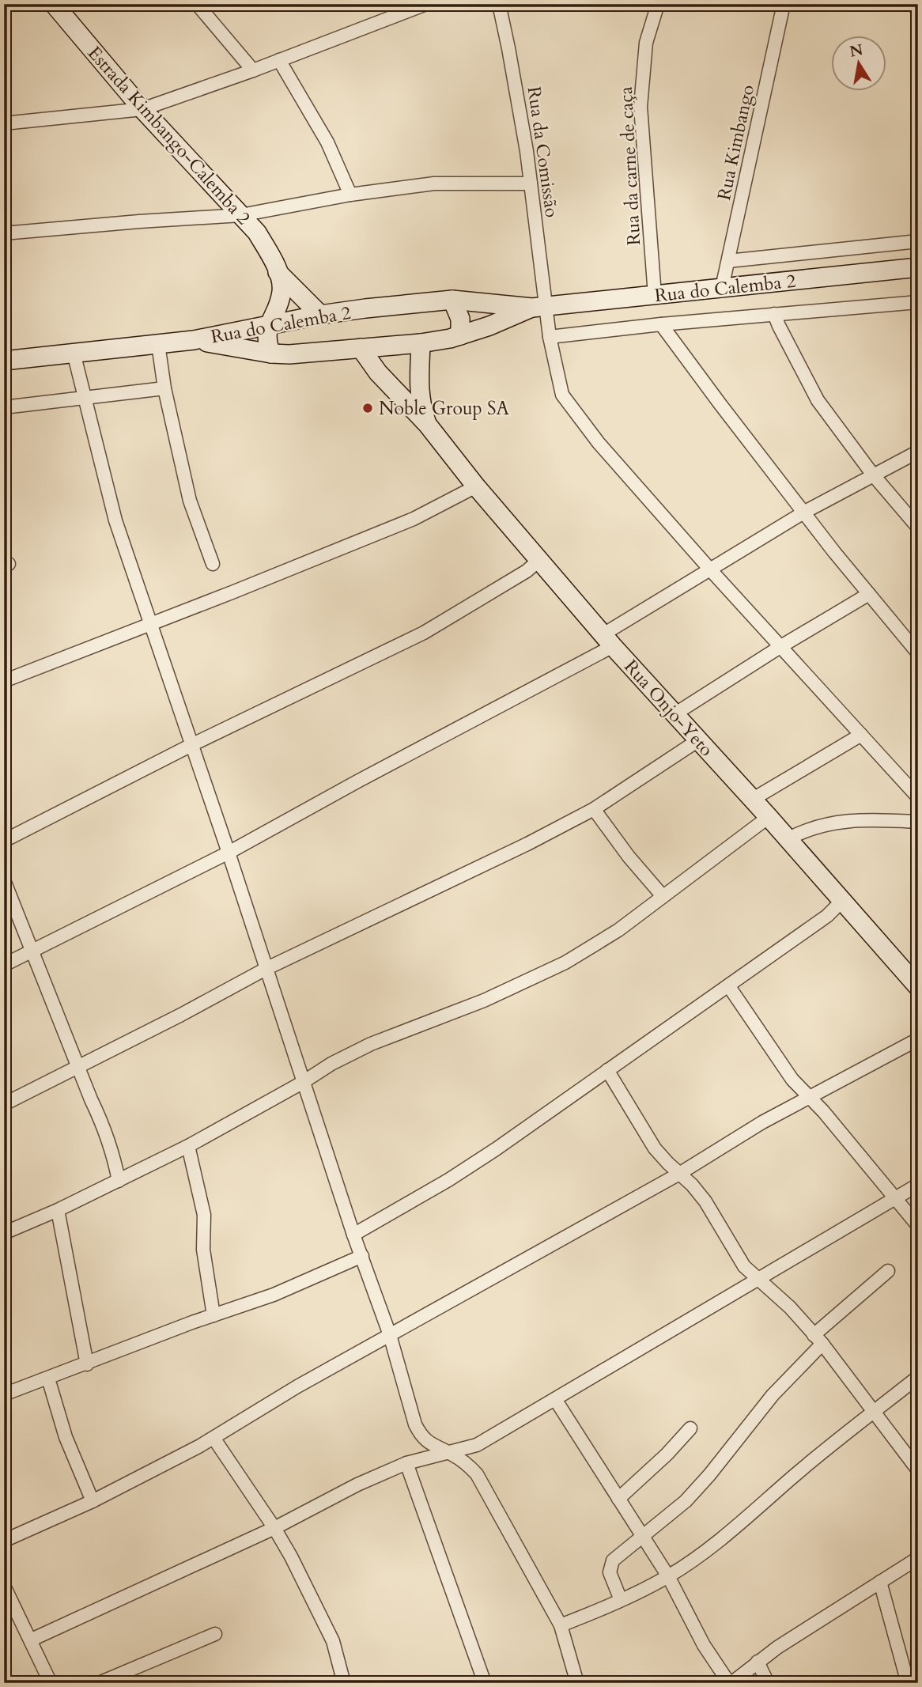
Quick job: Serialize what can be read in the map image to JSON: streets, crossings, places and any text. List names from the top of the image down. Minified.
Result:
{"streets":{"main road":["Estrada Kimbango-Calemba 2","Rua do Calemba 2","Rua Onjo-Yeto"],"street":["Rua Kimbango","Rua da Comissão","Rua da carne de caça"]},"crossings":[["Rua Kimbango","Rua do Calemba 2"],["Rua da Comissão","Rua do Calemba 2"],["Rua da carne de caça","Rua do Calemba 2"],["Rua do Calemba 2","Rua Onjo-Yeto"]],"places":["Noble Group SA"],"north":"top"}
